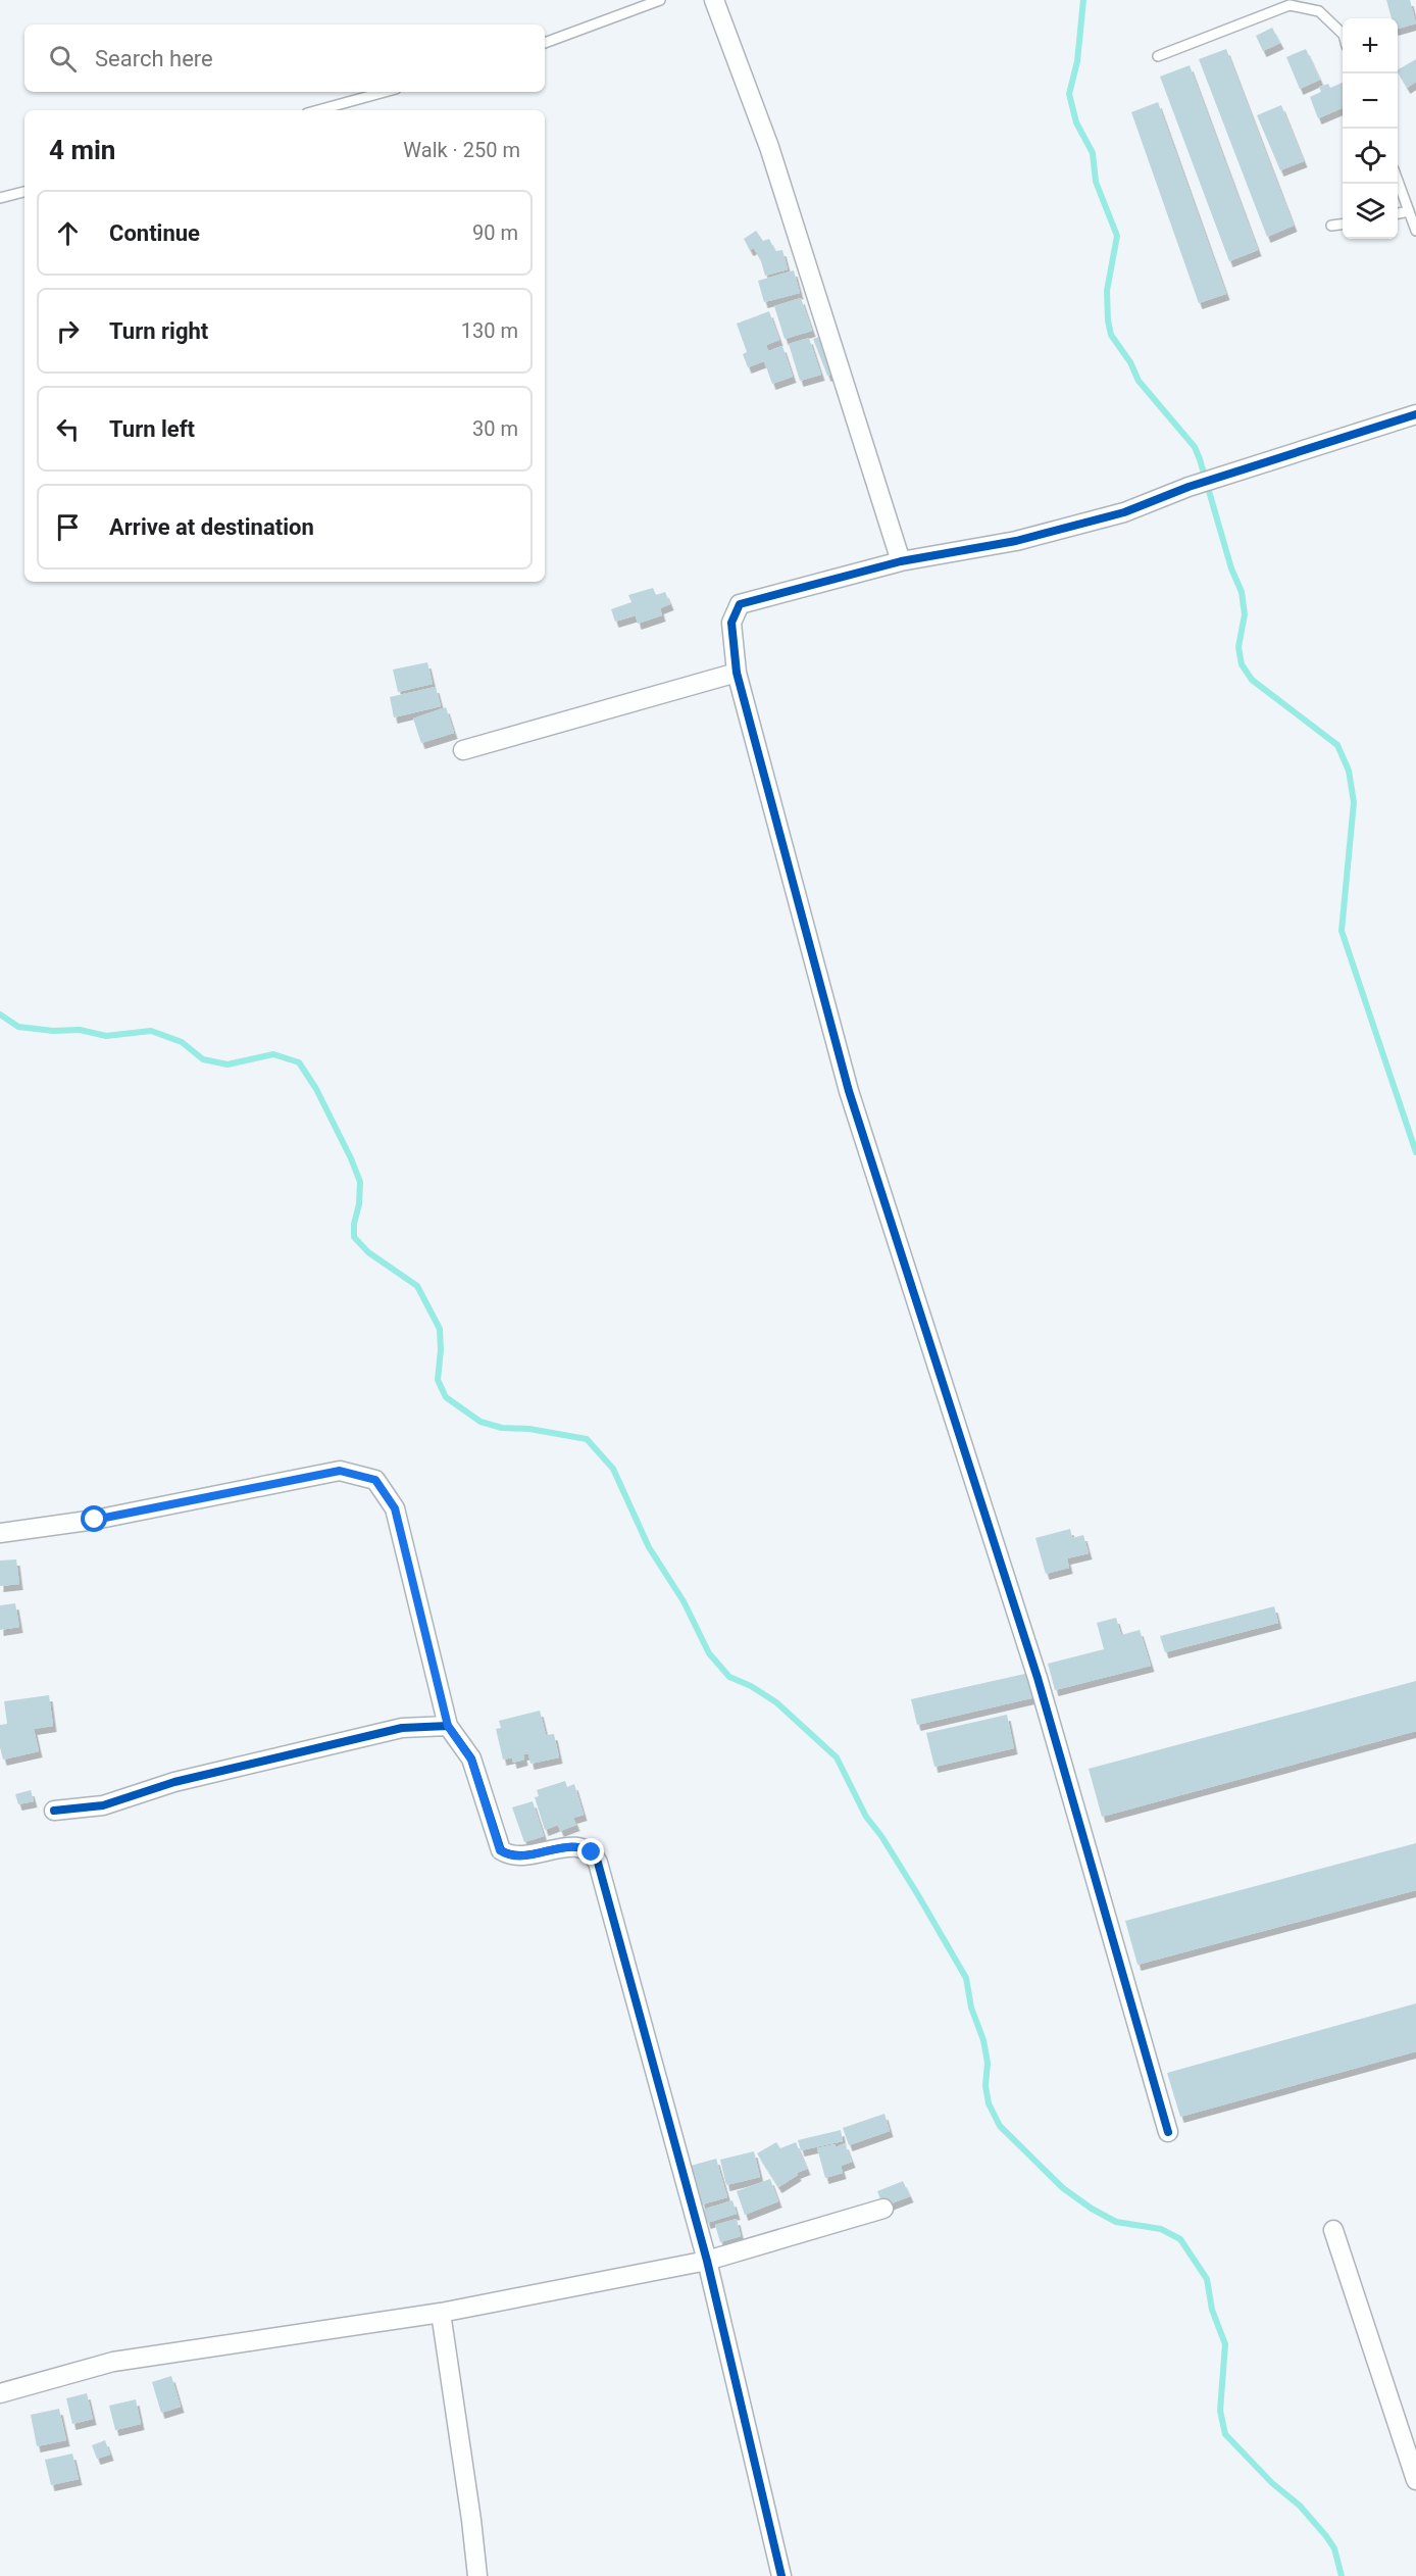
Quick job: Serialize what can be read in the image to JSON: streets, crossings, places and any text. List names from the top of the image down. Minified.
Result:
{"page":{"map_buttons":["+","−"],"search":"Search here","heading":["4 min","Walk · 250 m"],"list":[["Continue","90 m"],["Turn right","130 m"],["Turn left","30 m"],"Arrive at destination"]}}
